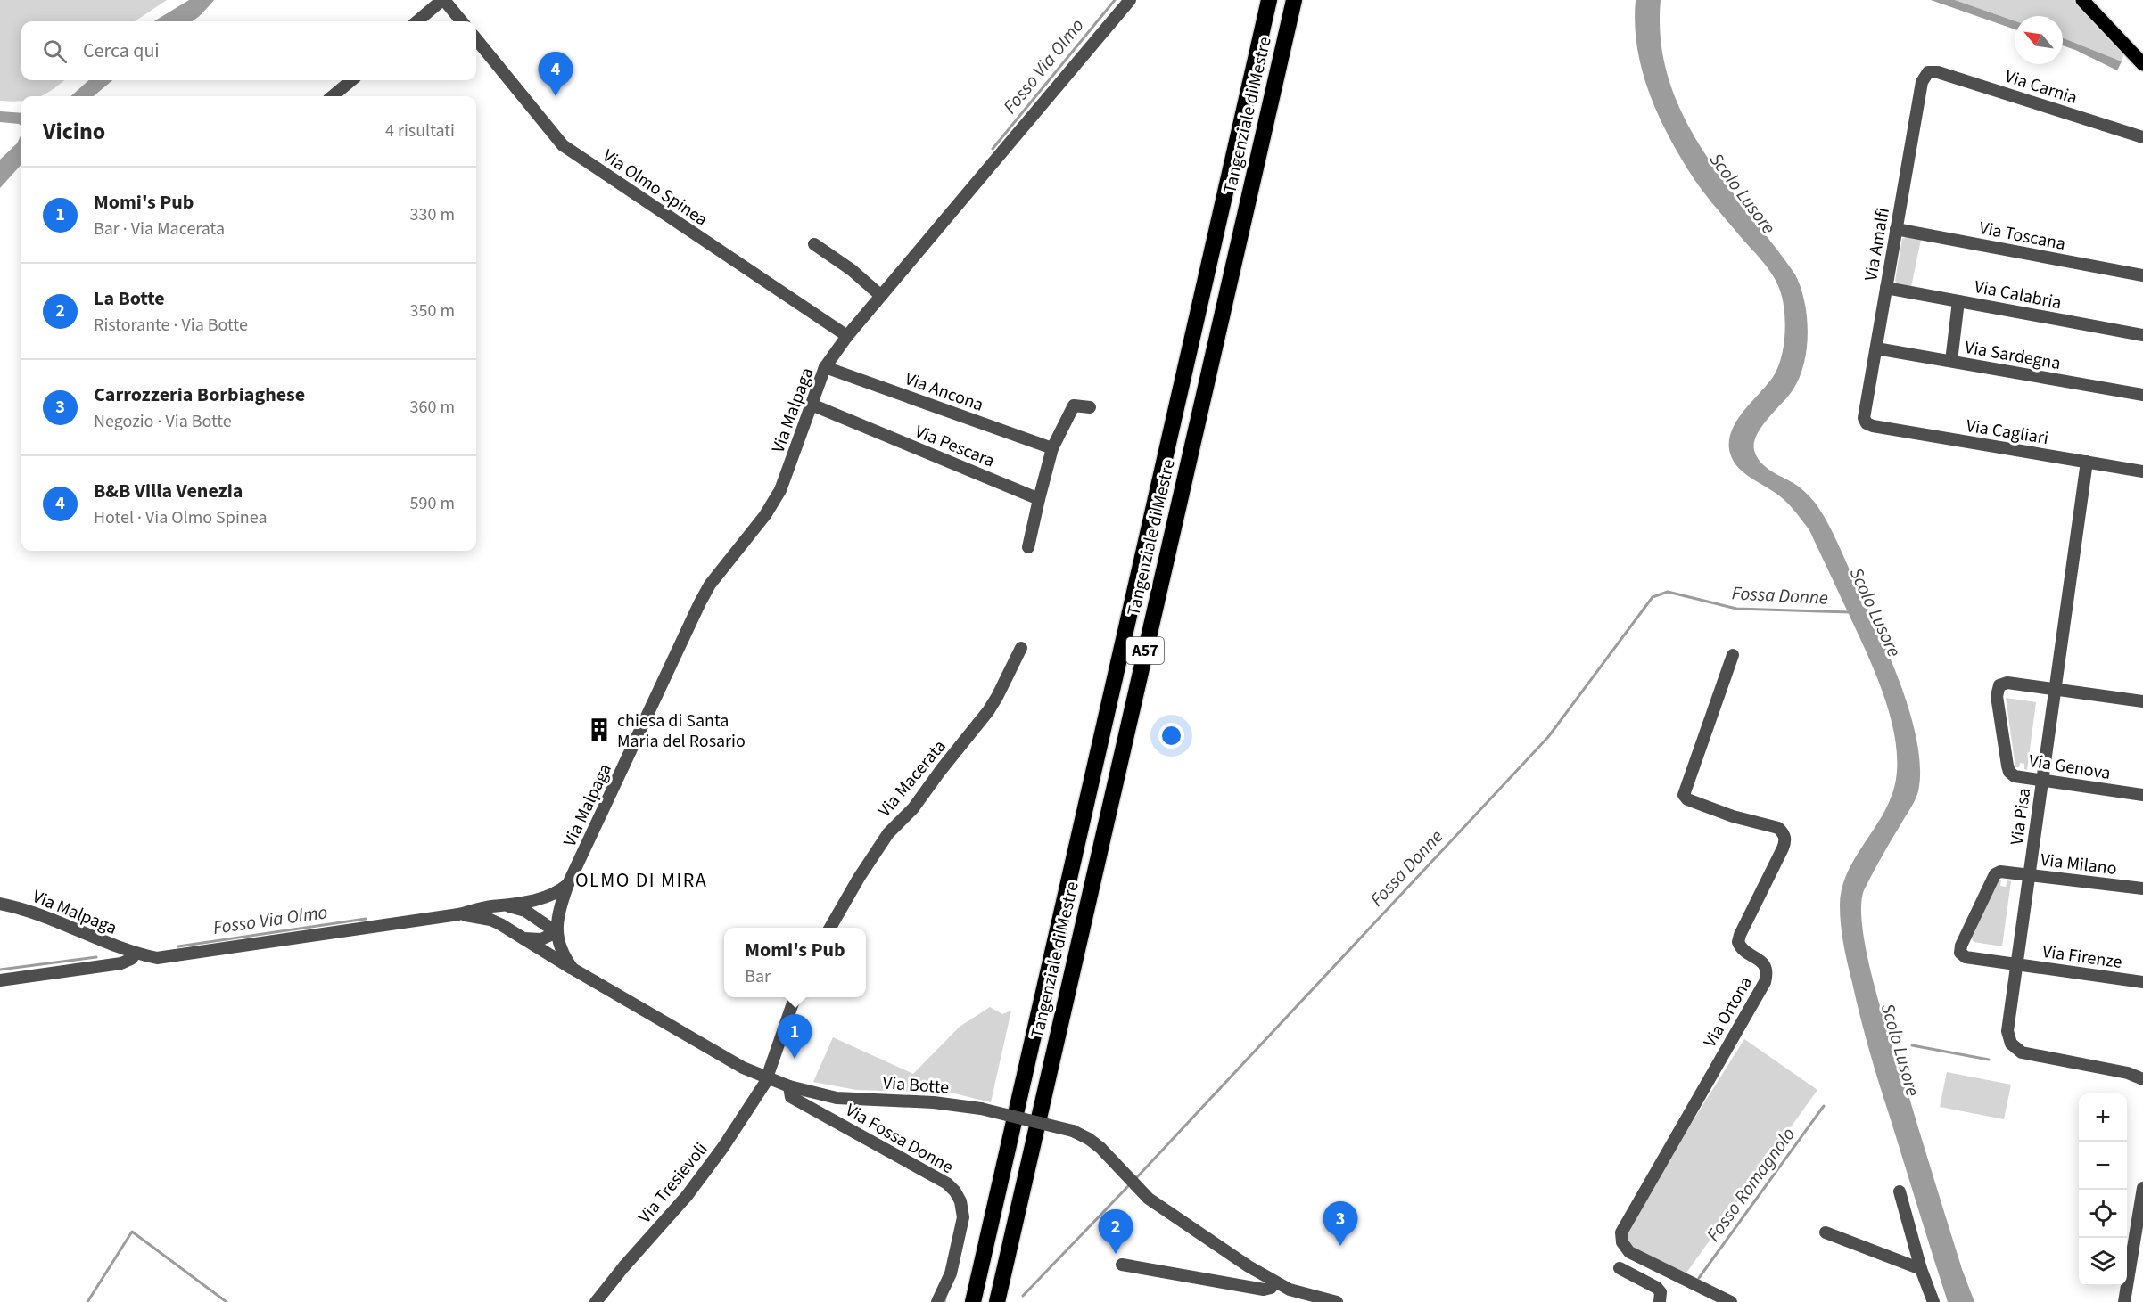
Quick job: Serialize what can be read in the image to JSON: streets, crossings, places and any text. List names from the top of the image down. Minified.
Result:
{"streets":{"highway":["Tangenziale di Mestre","A57"],"street":["Via Carnia","Via Olmo Spinea","Via Toscana","Via Amalfi","Via Calabria","Via Sardegna","Via Ancona","Via Malpaga","Via Cagliari","Via Pescara","Via Genova","Via Macerata","Via Pisa","Via Milano","Via Firenze","Via Ortona","Via Botte","Via Fossa Donne","Via Tresievoli"]},"crossings":[["Via Carnia","Via Amalfi"],["Via Olmo Spinea","Via Malpaga"],["Via Toscana","Via Amalfi"],["Via Amalfi","Via Calabria"],["Via Amalfi","Via Sardegna"],["Via Amalfi","Via Cagliari"],["Via Ancona","Via Malpaga"],["Via Malpaga","Via Pescara"],["Via Malpaga","Via Botte"],["Via Cagliari","Via Pisa"],["Via Genova","Via Pisa"],["Via Pisa","Via Milano"],["Via Pisa","Via Firenze"],["Via Milano","Via Firenze"],["Via Botte","Via Fossa Donne"],["Via Botte","Via Tresievoli"]],"districts":["OLMO DI MIRA"],"water":["Fosso Via Olmo","Scolo Lusore","Fossa Donne","Fosso Romagnolo"],"places":{"building":["chiesa di Santa Maria del Rosario"]},"north":"top left","page":{"search":"Cerca qui","pins":["4","1","3","2"],"heading":["Vicino","4 risultati"],"list":[{"mark":"1","name":"Momi's Pub","note":"Bar · Via Macerata","value":"330 m"},{"mark":"2","name":"La Botte","note":"Ristorante · Via Botte","value":"350 m"},{"mark":"3","name":"Carrozzeria Borbiaghese","note":"Negozio · Via Botte","value":"360 m"},{"mark":"4","name":"B&B Villa Venezia","note":"Hotel · Via Olmo Spinea","value":"590 m"}],"popup":["Momi's Pub","Bar"],"map_buttons":["+","−"]}}
